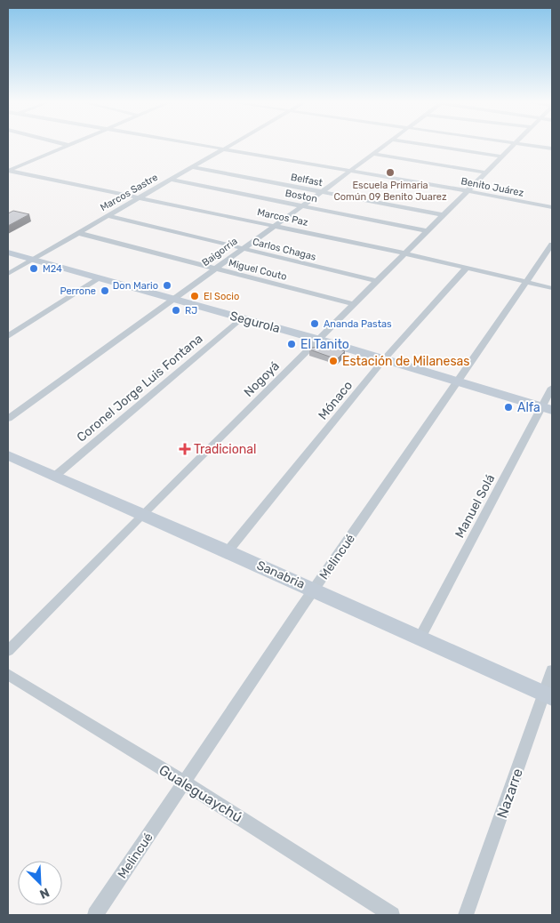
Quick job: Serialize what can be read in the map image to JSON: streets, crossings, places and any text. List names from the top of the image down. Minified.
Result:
{"streets":{"street":["Belfast","Benito Juárez","Marcos Sastre","Boston","Marcos Paz","Carlos Chagas","Baigorria","Miguel Couto","Segurola","Nogoyá","Coronel Jorge Luis Fontana","Mónaco","Manuel Solá","Melincué","Sanabria","Gualeguaychú","Nazarre"]},"crossings":[["Belfast","Marcos Sastre"],["Belfast","Baigorria"],["Belfast","Nogoyá"],["Benito Juárez","Marcos Sastre"],["Benito Juárez","Baigorria"],["Benito Juárez","Nogoyá"],["Marcos Sastre","Boston"],["Marcos Sastre","Marcos Paz"],["Marcos Sastre","Carlos Chagas"],["Marcos Sastre","Miguel Couto"],["Marcos Sastre","Segurola"],["Boston","Baigorria"],["Boston","Nogoyá"],["Marcos Paz","Baigorria"],["Marcos Paz","Nogoyá"],["Marcos Paz","Mónaco"],["Marcos Paz","Melincué"],["Carlos Chagas","Baigorria"],["Carlos Chagas","Nogoyá"],["Baigorria","Miguel Couto"],["Baigorria","Segurola"],["Miguel Couto","Nogoyá"],["Segurola","Nogoyá"],["Segurola","Coronel Jorge Luis Fontana"],["Segurola","Mónaco"],["Segurola","Manuel Solá"],["Segurola","Melincué"],["Nogoyá","Sanabria"],["Coronel Jorge Luis Fontana","Sanabria"],["Mónaco","Sanabria"],["Manuel Solá","Sanabria"],["Melincué","Sanabria"],["Melincué","Gualeguaychú"],["Sanabria","Nazarre"]],"places":{"other":["Escuela Primaria Común 09 Benito Juarez","M24","Don Mario","Perrone","El Socio","RJ","Ananda Pastas","El Tanito","Estación de Milanesas","Alfa"],"health":["Tradicional"]},"north":"bottom right"}
